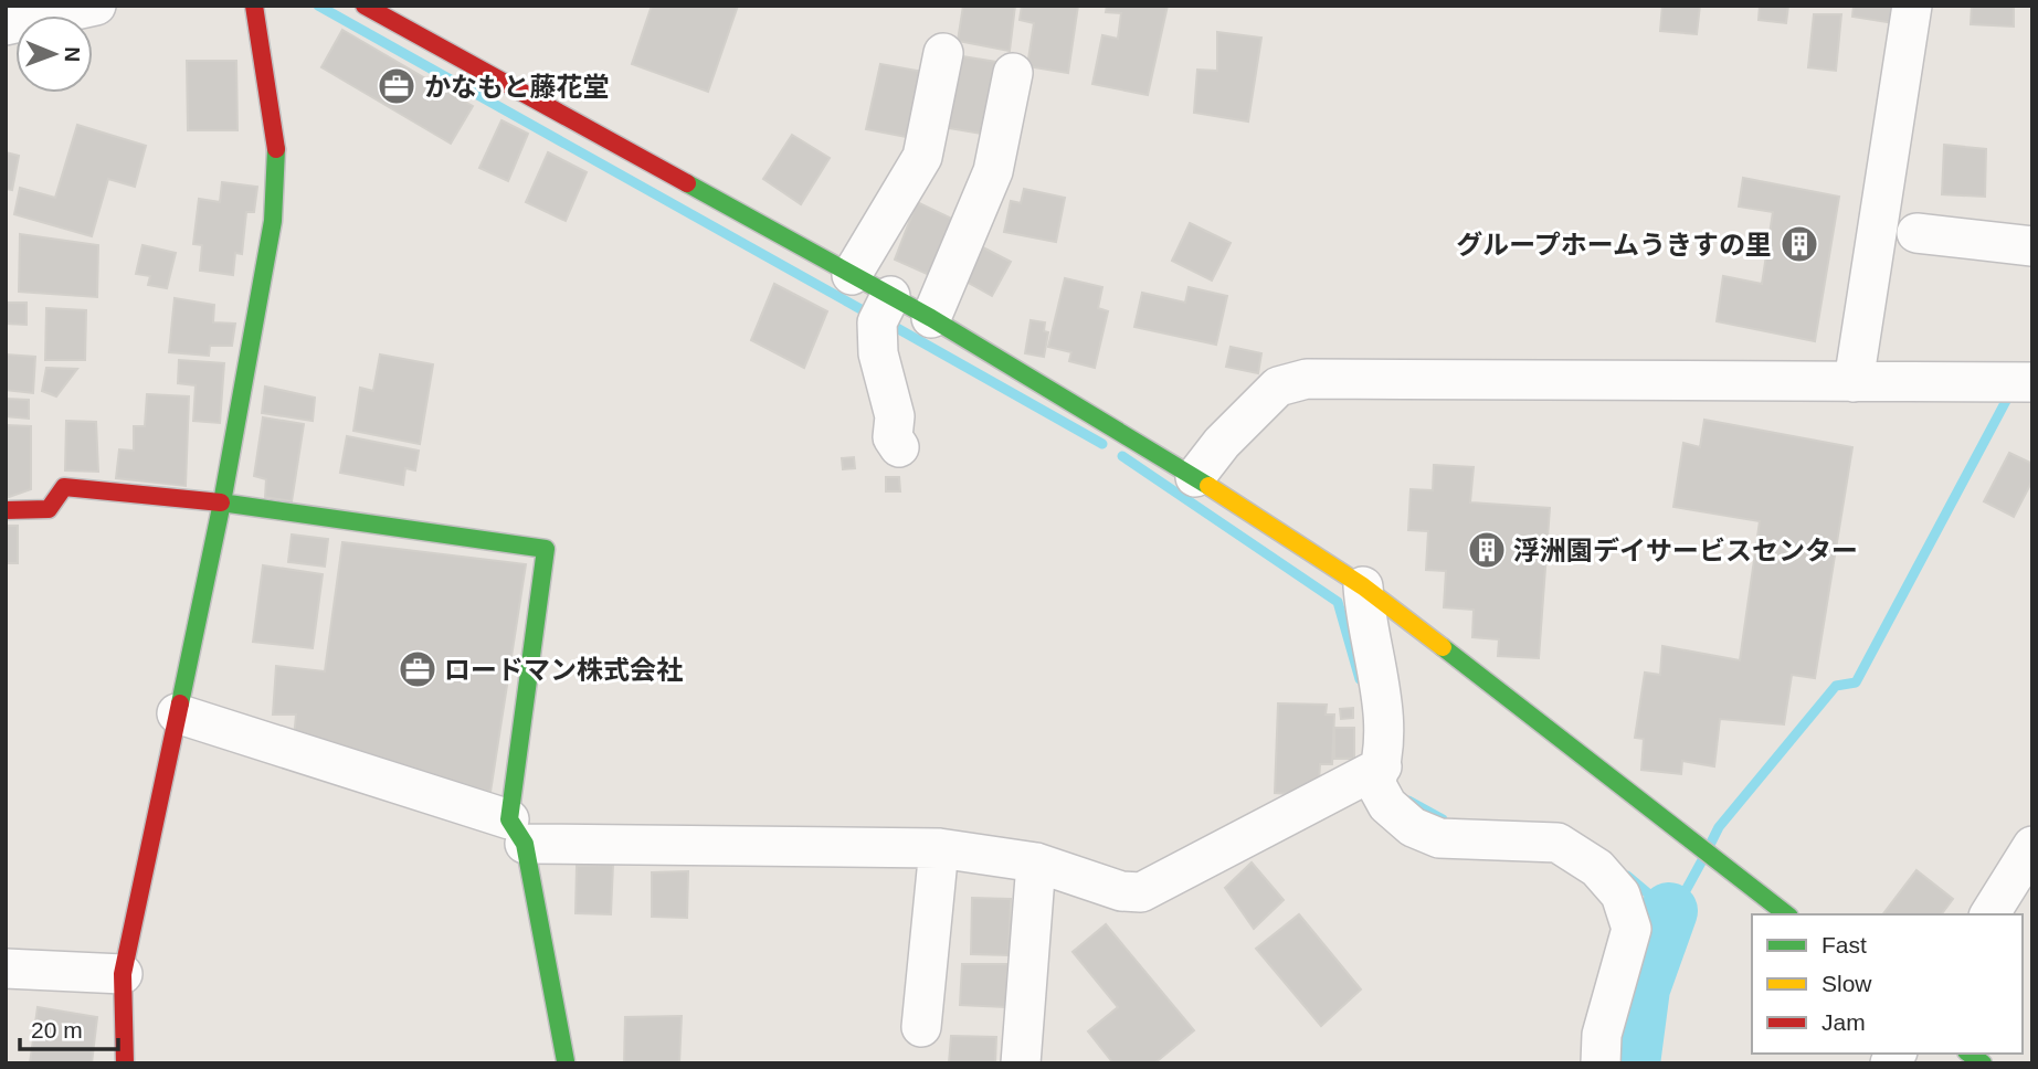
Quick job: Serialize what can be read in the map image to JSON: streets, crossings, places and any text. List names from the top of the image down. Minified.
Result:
{"places":{"office":["かなもと藤花堂","ロードマン株式会社"],"building":["グループホームうきすの里","浮洲園デイサービスセンター"]},"legend":["Fast","Slow","Jam"],"scale_bar":"20 m","north":"right"}
